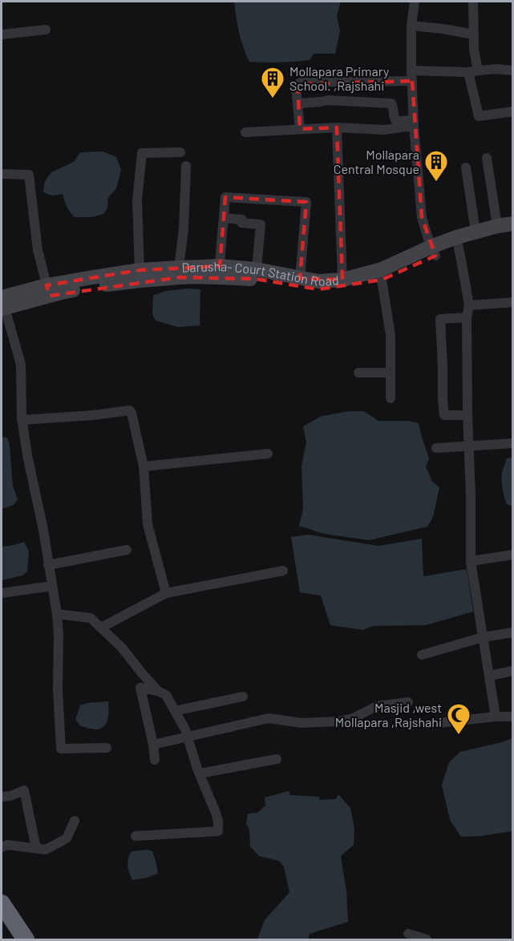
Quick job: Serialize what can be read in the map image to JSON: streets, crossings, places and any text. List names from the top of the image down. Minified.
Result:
{"streets":{"street":["Darusha- Court Station Road"]},"places":{"building":["Mollapara Primary School. ,Rajshahi","Mollapara Central Mosque"],"mosque":["Masjid ,west Mollapara ,Rajshahi"]}}
